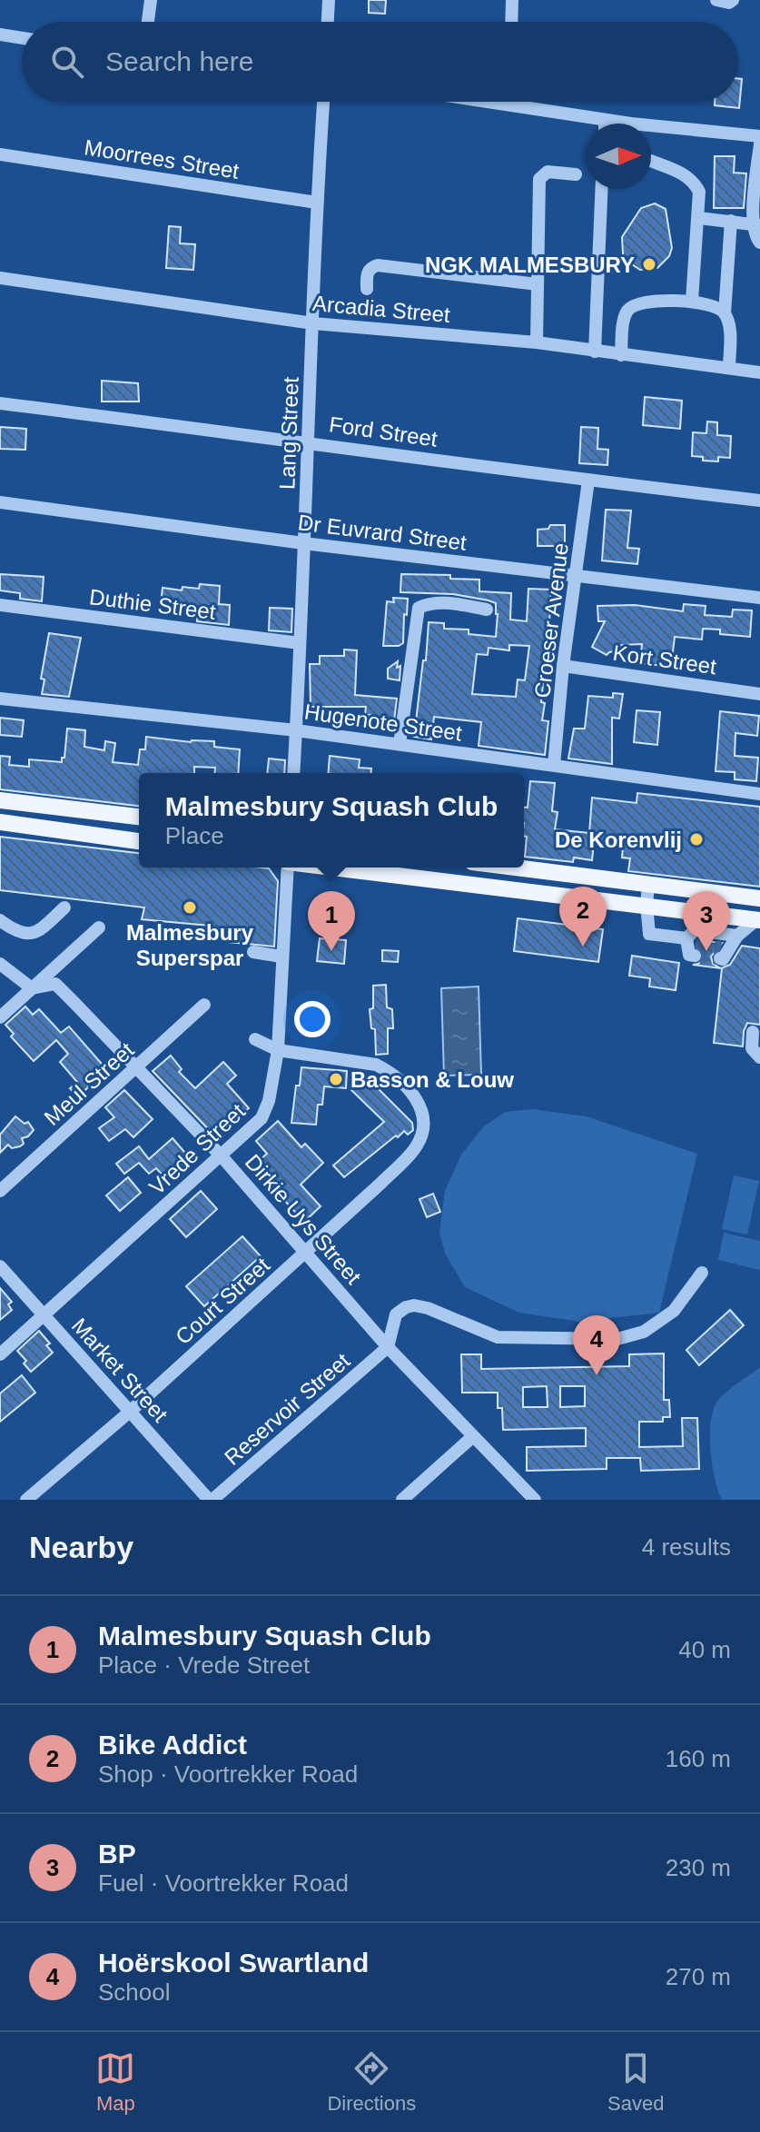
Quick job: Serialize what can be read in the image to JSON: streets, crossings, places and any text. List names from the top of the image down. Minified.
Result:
{"streets":{"street":["Moorrees Street","Arcadia Street","Ford Street","Lang Street","Dr Euvrard Street","Duthie Street","Croeser Avenue","Kort Street","Hugenote Street","Meul Street","Vrede Street","Dirkie Uys Street","Court Street","Market Street","Reservoir Street"]},"crossings":[["Moorrees Street","Lang Street"],["Arcadia Street","Lang Street"],["Ford Street","Lang Street"],["Ford Street","Croeser Avenue"],["Lang Street","Dr Euvrard Street"],["Lang Street","Duthie Street"],["Lang Street","Hugenote Street"],["Dr Euvrard Street","Croeser Avenue"],["Croeser Avenue","Kort Street"],["Croeser Avenue","Hugenote Street"],["Meul Street","Dirkie Uys Street"],["Vrede Street","Dirkie Uys Street"],["Vrede Street","Court Street"],["Vrede Street","Market Street"],["Dirkie Uys Street","Court Street"],["Dirkie Uys Street","Reservoir Street"],["Court Street","Market Street"],["Market Street","Reservoir Street"]],"places":["NGK MALMESBURY","De Korenvlij","Malmesbury Superspar","Basson & Louw"],"north":"right","page":{"search":"Search here","popup":["Malmesbury Squash Club","Place"],"pins":["2","1","3","4"],"heading":["Nearby","4 results"],"list":[{"mark":"1","name":"Malmesbury Squash Club","note":"Place · Vrede Street","value":"40 m"},{"mark":"2","name":"Bike Addict","note":"Shop · Voortrekker Road","value":"160 m"},{"mark":"3","name":"BP","note":"Fuel · Voortrekker Road","value":"230 m"},{"mark":"4","name":"Hoërskool Swartland","note":"School","value":"270 m"}],"nav":["Map","Directions","Saved"]}}
